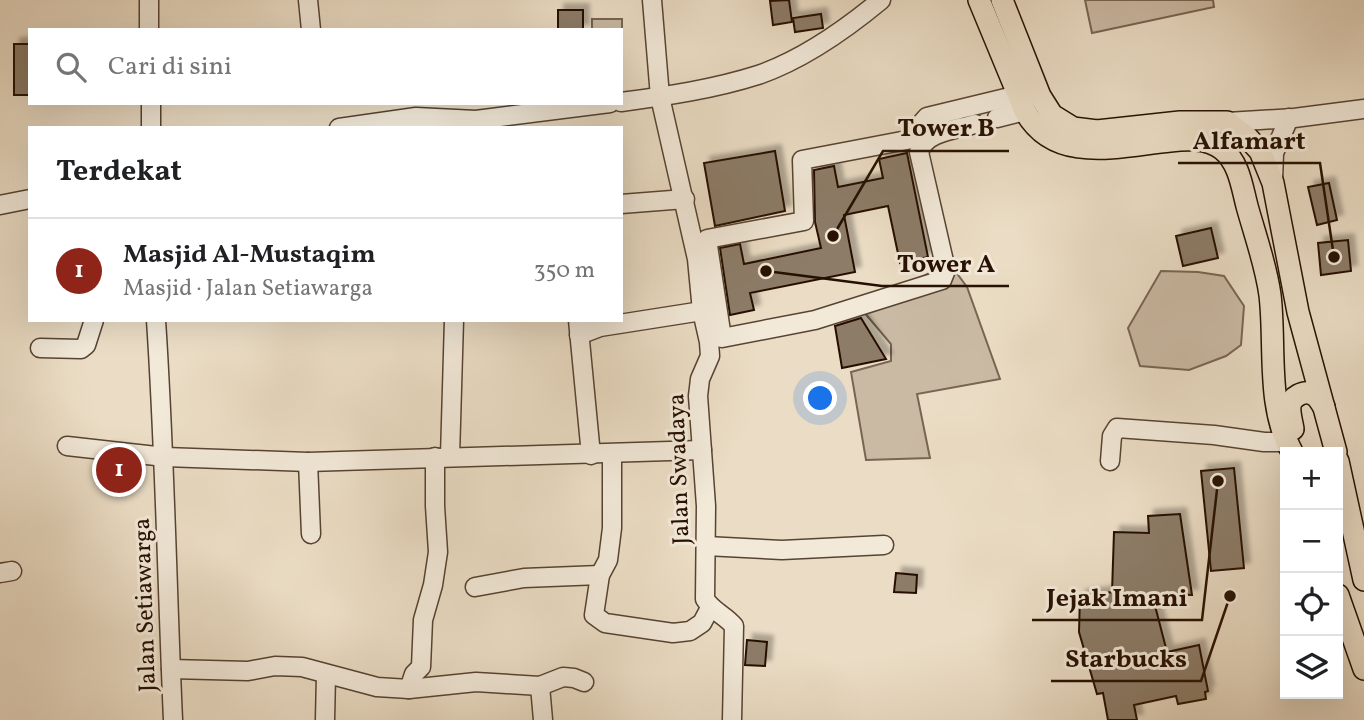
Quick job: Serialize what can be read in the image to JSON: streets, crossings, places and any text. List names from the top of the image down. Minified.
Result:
{"streets":{"street":["Jalan Swadaya","Jalan Setiawarga"]},"places":["Tower B","Alfamart","Tower A","Jejak Imani","Starbucks"],"page":{"search":"Cari di sini","heading":"Terdekat","list":[{"mark":"1","name":"Masjid Al-Mustaqim","note":"Masjid · Jalan Setiawarga","value":"350 m"}],"pins":"1","map_buttons":["+","−"]}}
